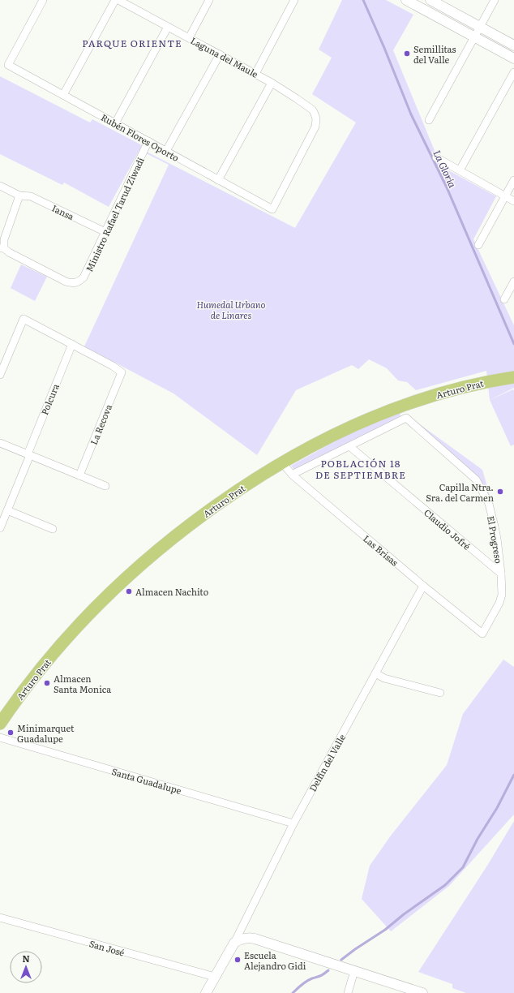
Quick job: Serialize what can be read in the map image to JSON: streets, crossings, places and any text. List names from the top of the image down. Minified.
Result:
{"streets":{"main road":["Arturo Prat"],"street":["Laguna del Maule","Rubén Flores Oporto","Iansa","Ministro Rafael Tarud Ziwadi","Polcura","La Recova","Claudio Jofré","El Progreso","Las Brisas","Delfín del Valle","Santa Guadalupe","San José"]},"crossings":[["Laguna del Maule","Rubén Flores Oporto"],["Rubén Flores Oporto","Ministro Rafael Tarud Ziwadi"],["Iansa","Ministro Rafael Tarud Ziwadi"],["Arturo Prat","Las Brisas"],["Polcura","La Recova"],["Claudio Jofré","El Progreso"],["El Progreso","Las Brisas"],["Las Brisas","Delfín del Valle"],["Delfín del Valle","Santa Guadalupe"]],"districts":["PARQUE ORIENTE","POBLACIÓN 18 DE SEPTIEMBRE"],"water":["La Gloria"],"parks":["Humedal Urbano de Linares"],"places":["Semillitas del Valle","Capilla Ntra. Sra. del Carmen","Almacen Nachito","Almacen Santa Monica","Minimarquet Guadalupe","Escuela Alejandro Gidi"],"north":"top"}
